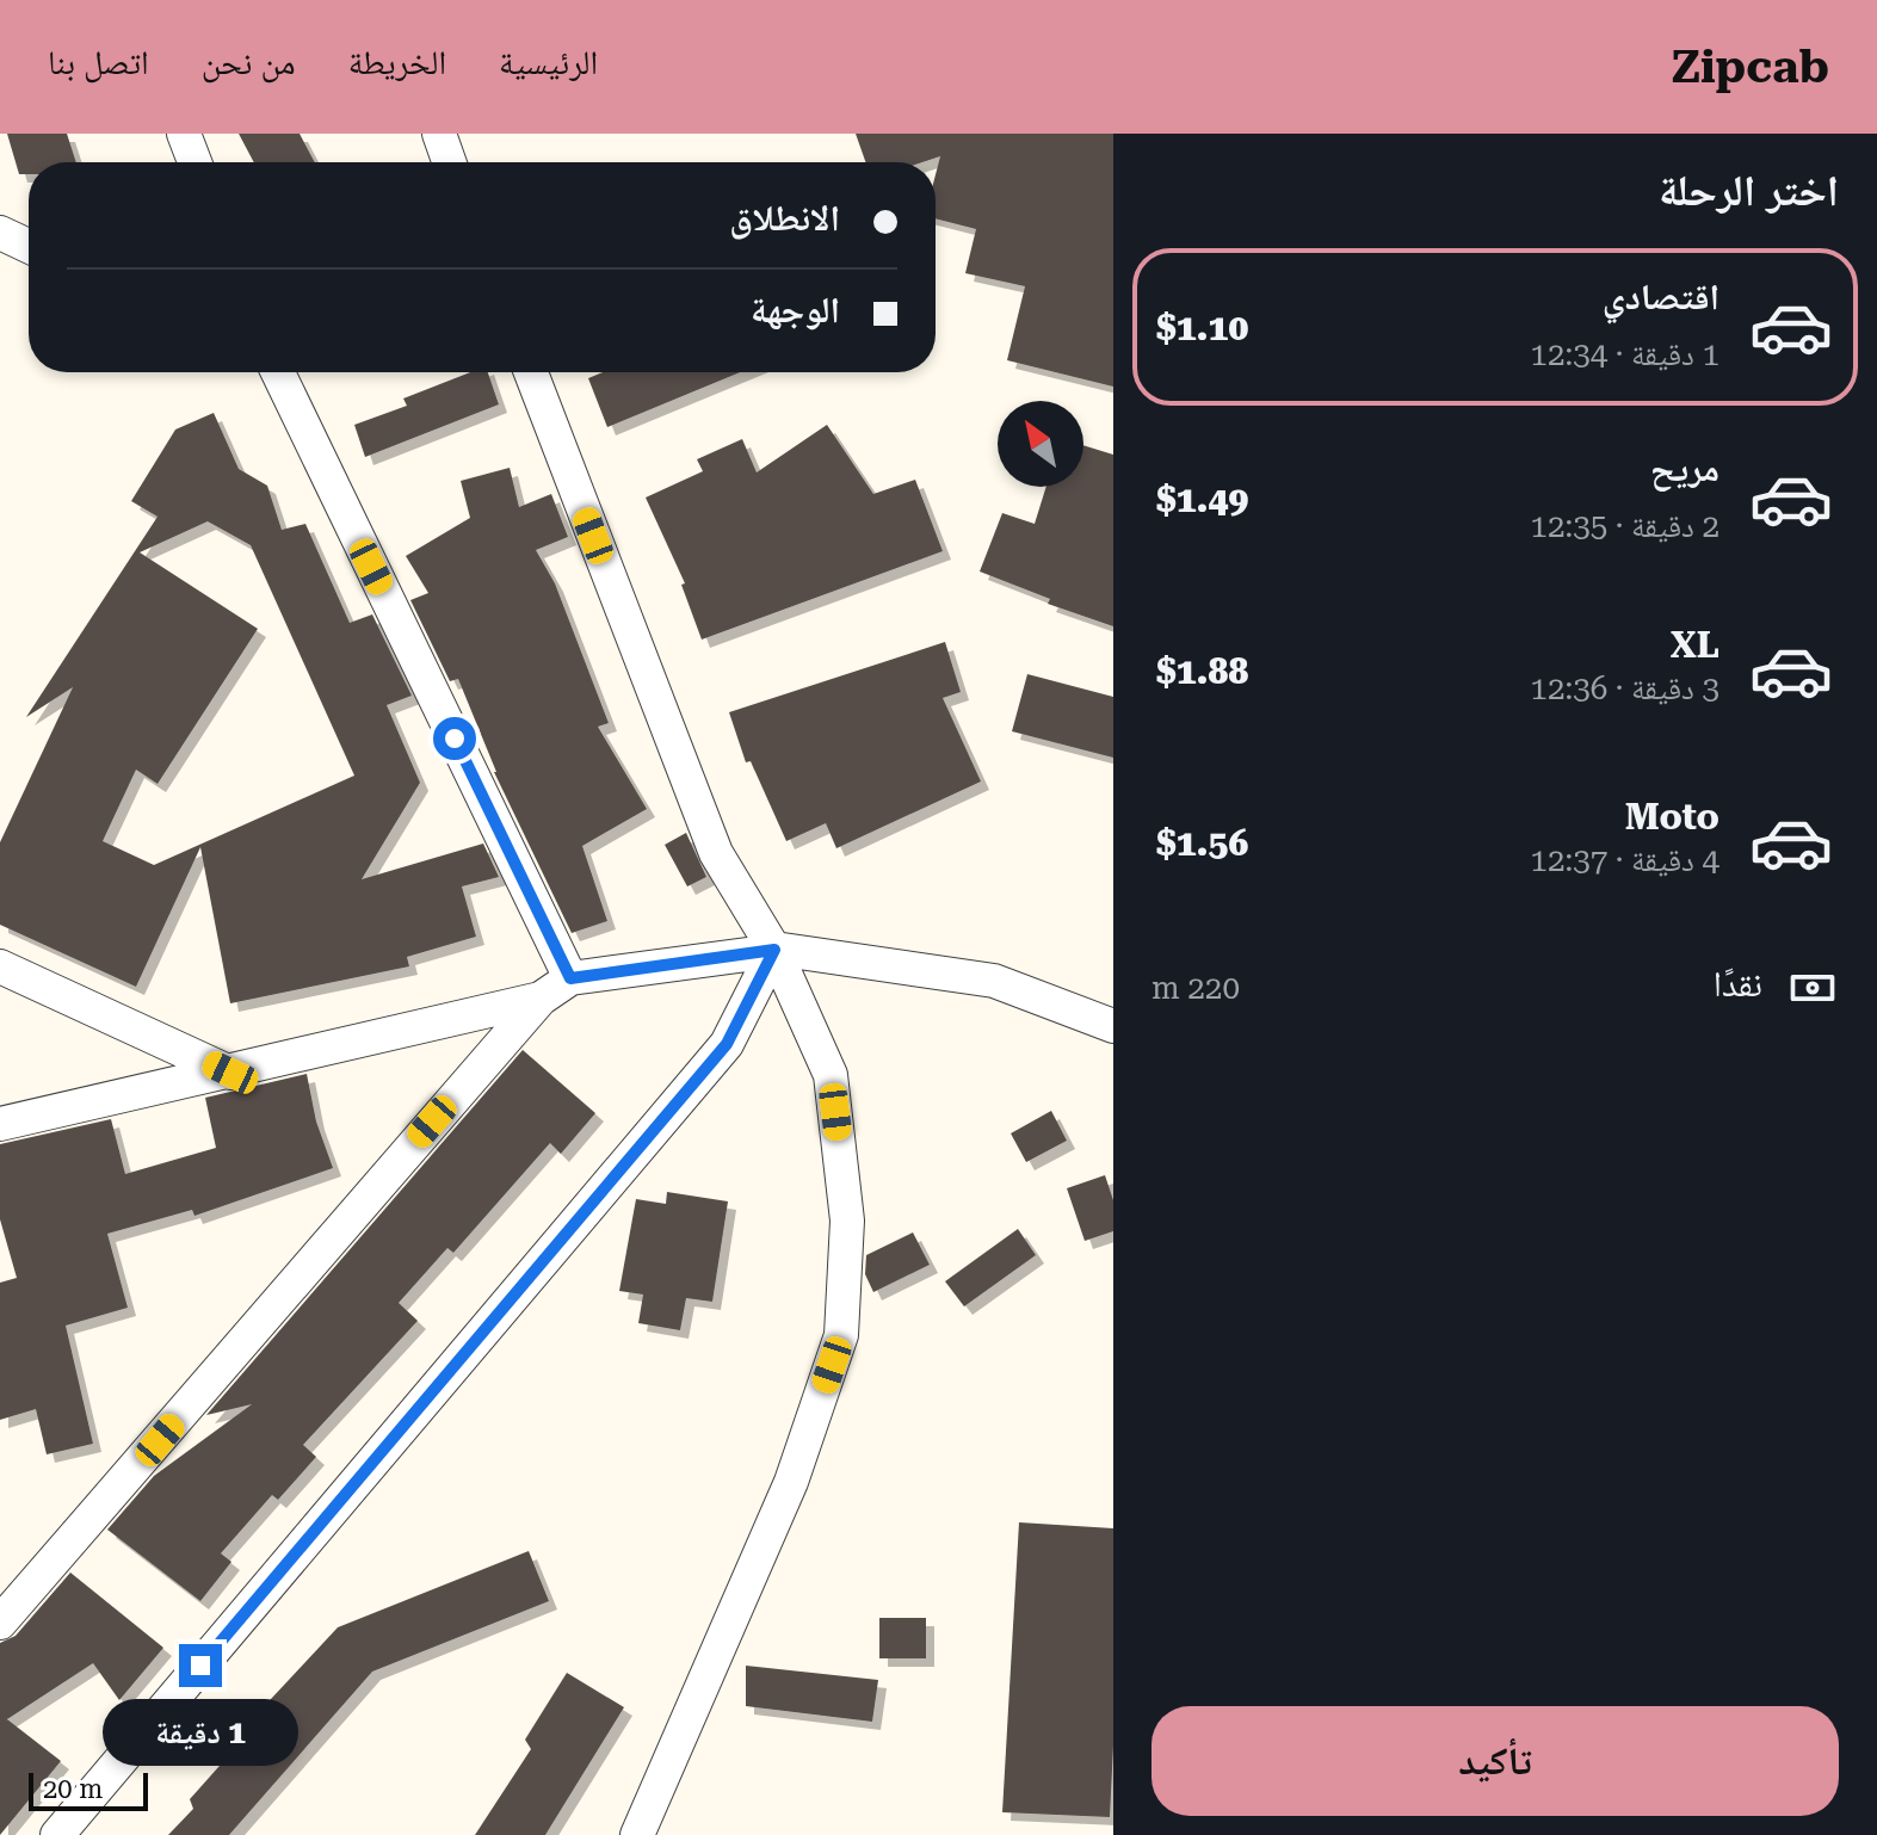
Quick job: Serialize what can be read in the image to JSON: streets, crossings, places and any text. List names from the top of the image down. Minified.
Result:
{"scale_bar":"20 m","north":"top left","page":{"header":"Zipcab","nav":["الرئيسية","الخريطة","من نحن","اتصل بنا"],"heading":"اختر الرحلة","banner":["الانطلاق","الوجهة"],"list":[{"name":"اقتصادي","note":"1 دقيقة · 12:34","value":"$1.10"},{"name":"مريح","note":"2 دقيقة · 12:35","value":"$1.49"},{"name":"XL","note":"3 دقيقة · 12:36","value":"$1.88"},{"name":"Moto","note":"4 دقيقة · 12:37","value":"$1.56"}],"pay":["نقدًا","220 m"],"buttons":"تأكيد","bubble":"1 دقيقة","scale":"20 m"}}
